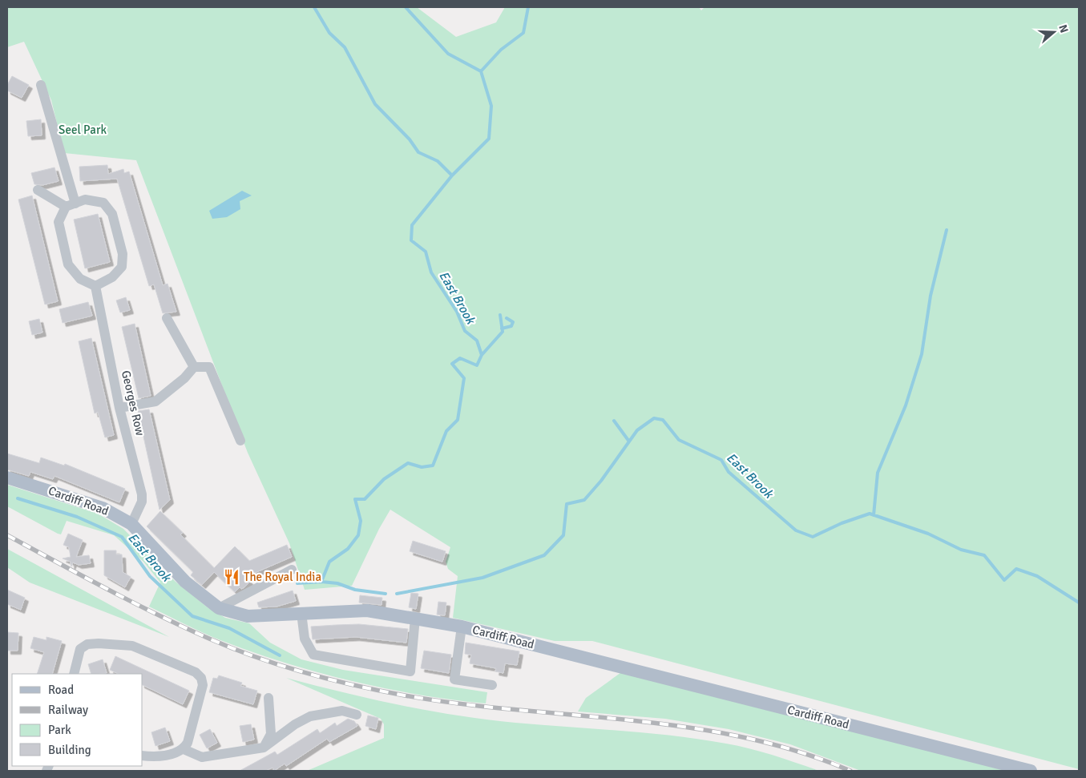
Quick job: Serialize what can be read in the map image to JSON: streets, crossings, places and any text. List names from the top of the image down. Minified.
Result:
{"streets":{"main road":["Cardiff Road"],"street":["Georges Row"]},"crossings":[["Georges Row","Cardiff Road"]],"water":["East Brook"],"parks":["Seel Park"],"places":{"restaurant":["The Royal India"]},"legend":["Road","Railway","Park","Building"],"north":"right"}
